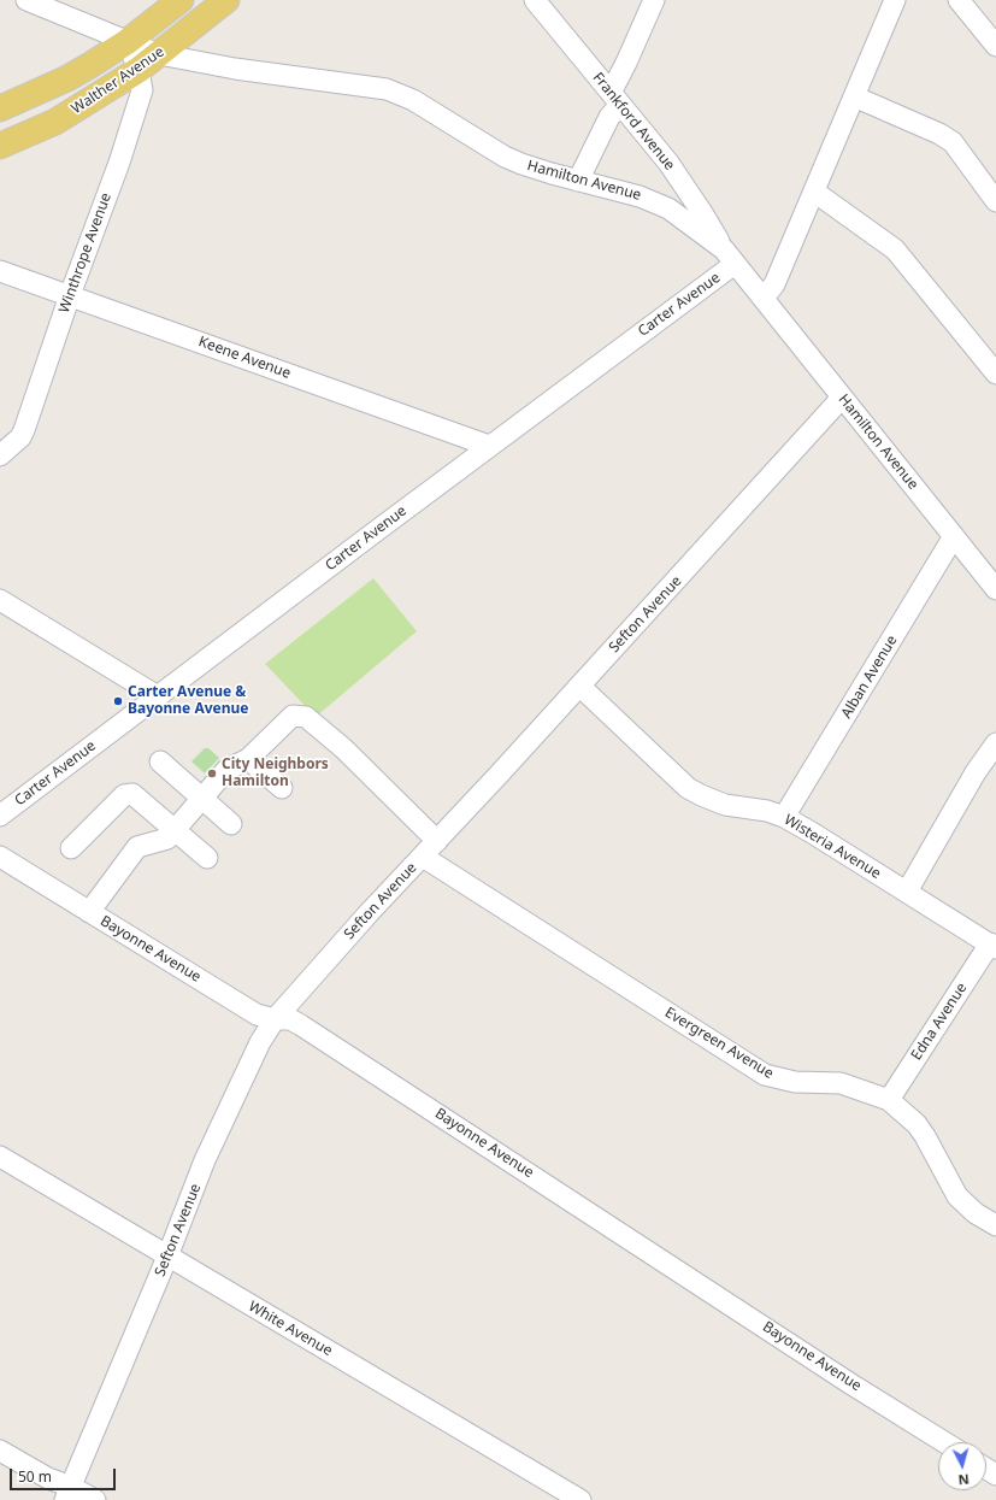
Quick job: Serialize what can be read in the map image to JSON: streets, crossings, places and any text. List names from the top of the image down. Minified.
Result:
{"streets":{"main road":["Walther Avenue"],"street":["Frankford Avenue","Hamilton Avenue","Winthrope Avenue","Carter Avenue","Keene Avenue","Sefton Avenue","Alban Avenue","Wisteria Avenue","Bayonne Avenue","Edna Avenue","Evergreen Avenue","White Avenue"]},"crossings":[["Walther Avenue","Hamilton Avenue"],["Walther Avenue","Winthrope Avenue"],["Frankford Avenue","Hamilton Avenue"],["Frankford Avenue","Carter Avenue"],["Hamilton Avenue","Winthrope Avenue"],["Hamilton Avenue","Carter Avenue"],["Hamilton Avenue","Sefton Avenue"],["Hamilton Avenue","Alban Avenue"],["Winthrope Avenue","Keene Avenue"],["Carter Avenue","Keene Avenue"],["Sefton Avenue","Wisteria Avenue"],["Sefton Avenue","Bayonne Avenue"],["Sefton Avenue","Evergreen Avenue"],["Sefton Avenue","White Avenue"],["Alban Avenue","Wisteria Avenue"],["Wisteria Avenue","Edna Avenue"],["Edna Avenue","Evergreen Avenue"]],"places":["Carter Avenue & Bayonne Avenue","City Neighbors Hamilton"],"scale_bar":"50 m","north":"bottom"}
